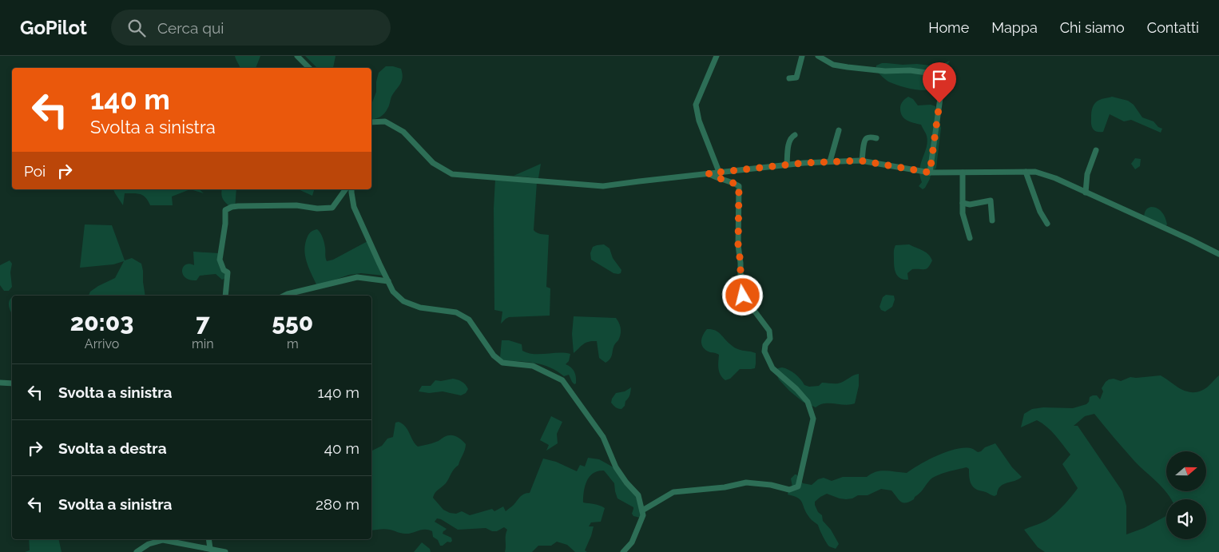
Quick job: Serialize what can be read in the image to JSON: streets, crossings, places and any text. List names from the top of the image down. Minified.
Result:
{"north":"right","page":{"header":"GoPilot","search":"Cerca qui","nav":["Home","Mappa","Chi siamo","Contatti"],"turn":["140 m","Svolta a sinistra"],"then":"Poi","eta":["20:03","Arrivo","7","min","550","m"],"list":[{"name":"Svolta a sinistra","value":"140 m"},{"name":"Svolta a destra","value":"40 m"},{"name":"Svolta a sinistra","value":"280 m"}]}}
